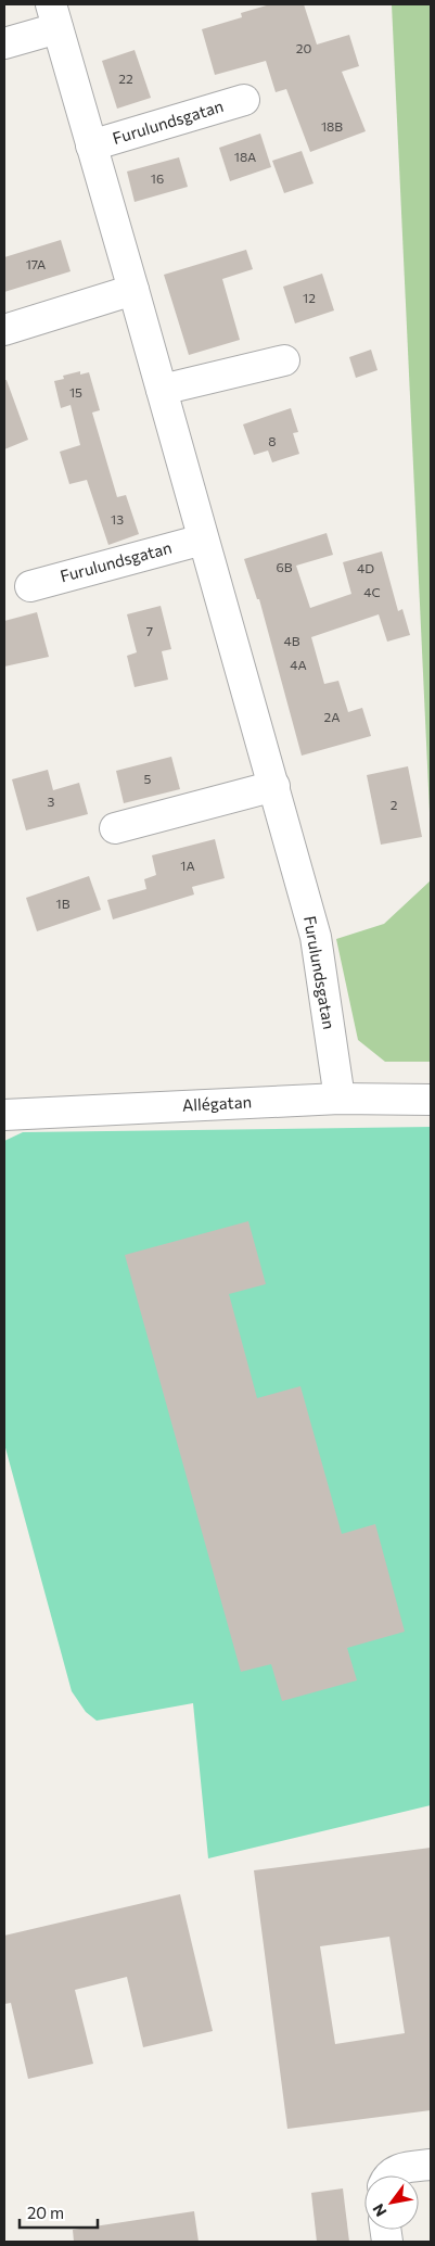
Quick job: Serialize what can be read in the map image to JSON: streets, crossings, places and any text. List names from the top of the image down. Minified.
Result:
{"streets":{"street":["Furulundsgatan","Allégatan"]},"crossings":[["Furulundsgatan","Allégatan"]],"house_numbers":["20","22","18B","18A","16","17A","12","15","8","13","6B","4D","4C","7","4B","4A","2A","5","3","2","1A","1B"],"scale_bar":"20 m","north":"bottom left"}
